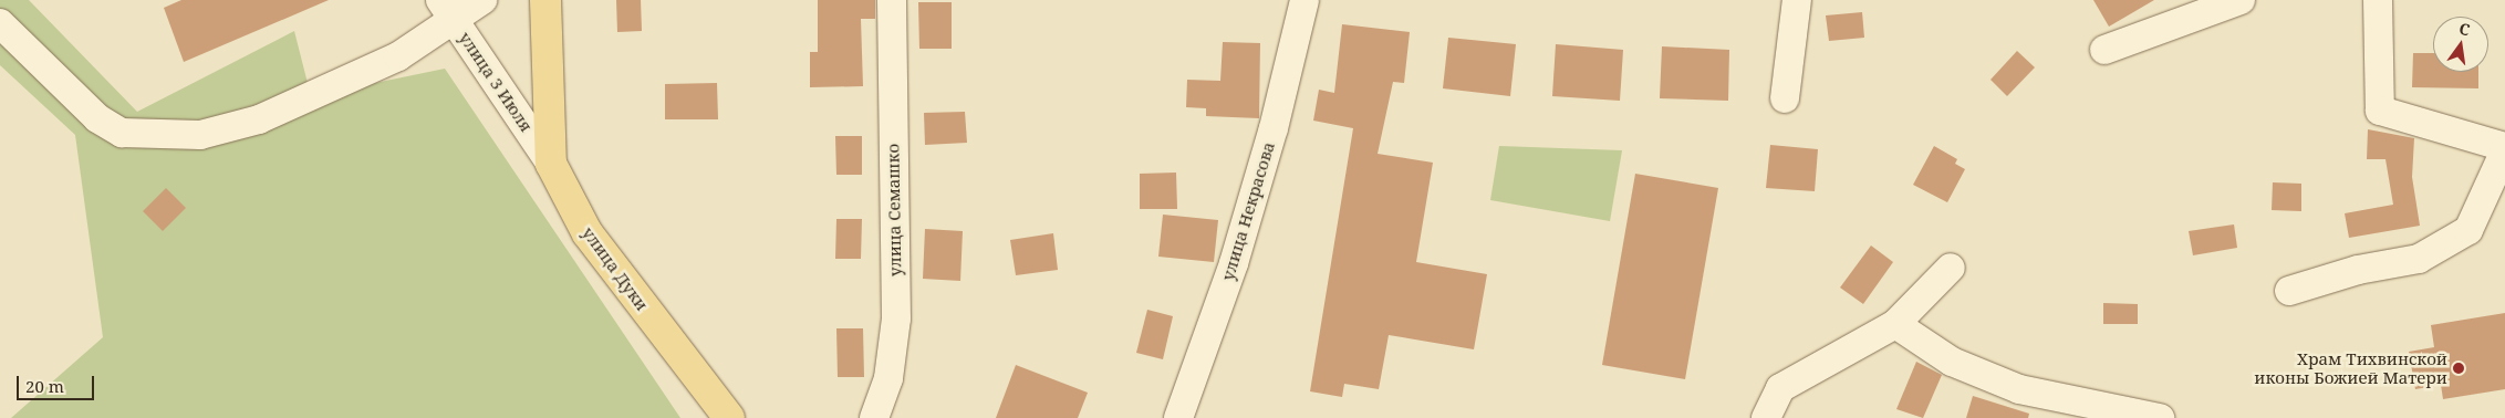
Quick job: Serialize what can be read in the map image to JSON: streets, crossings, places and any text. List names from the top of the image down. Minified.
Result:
{"streets":{"main road":["улица Дуки"],"street":["улица 3 Июля","улица Семашко","улица Некрасова"]},"crossings":[["улица 3 Июля","улица Дуки"]],"places":["Храм Тихвинской иконы Божией Матери"],"scale_bar":"20 m","north":"top"}
